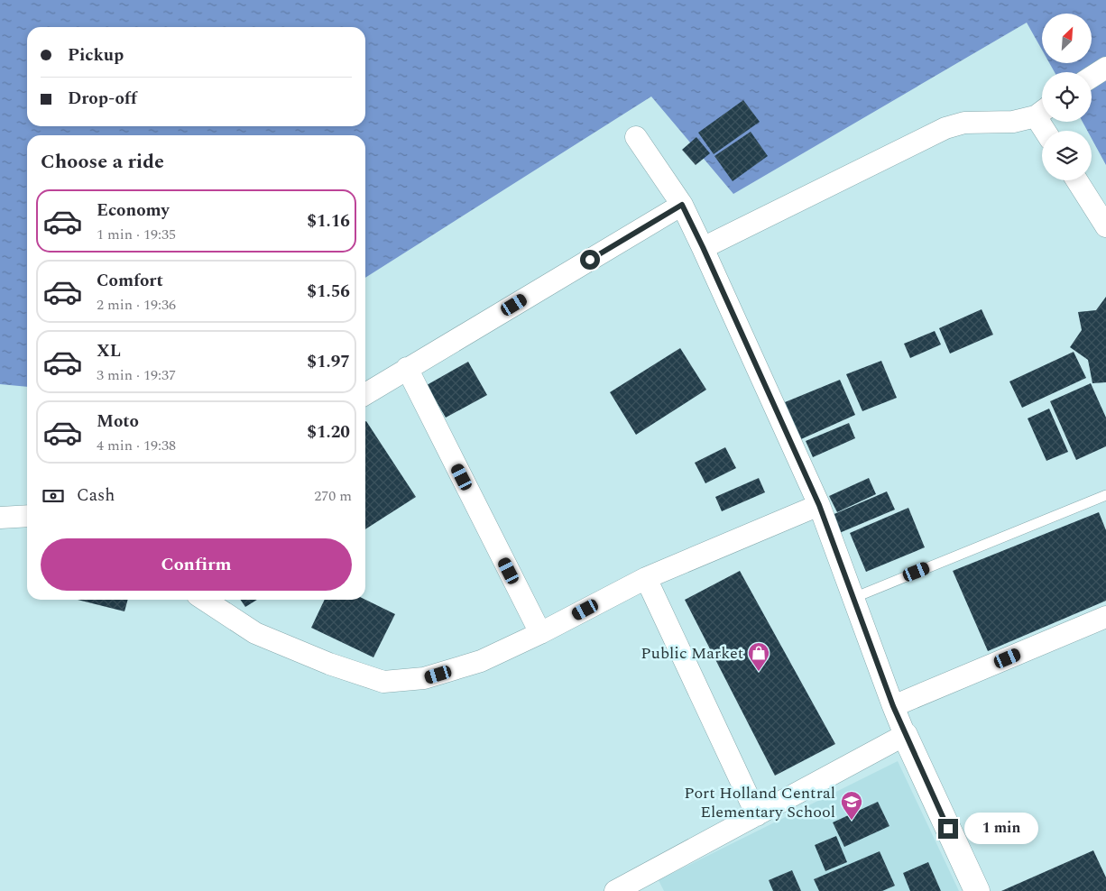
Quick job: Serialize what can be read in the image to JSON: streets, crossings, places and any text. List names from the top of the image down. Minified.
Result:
{"places":{"shop":["Public Market"],"school or university":["Port Holland Central Elementary School"]},"north":"top right","page":{"banner":["Pickup","Drop-off"],"heading":"Choose a ride","list":[{"name":"Economy","note":"1 min · 19:35","value":"$1.16"},{"name":"Comfort","note":"2 min · 19:36","value":"$1.56"},{"name":"XL","note":"3 min · 19:37","value":"$1.97"},{"name":"Moto","note":"4 min · 19:38","value":"$1.20"}],"pay":["Cash","270 m"],"buttons":"Confirm","bubble":"1 min"}}
